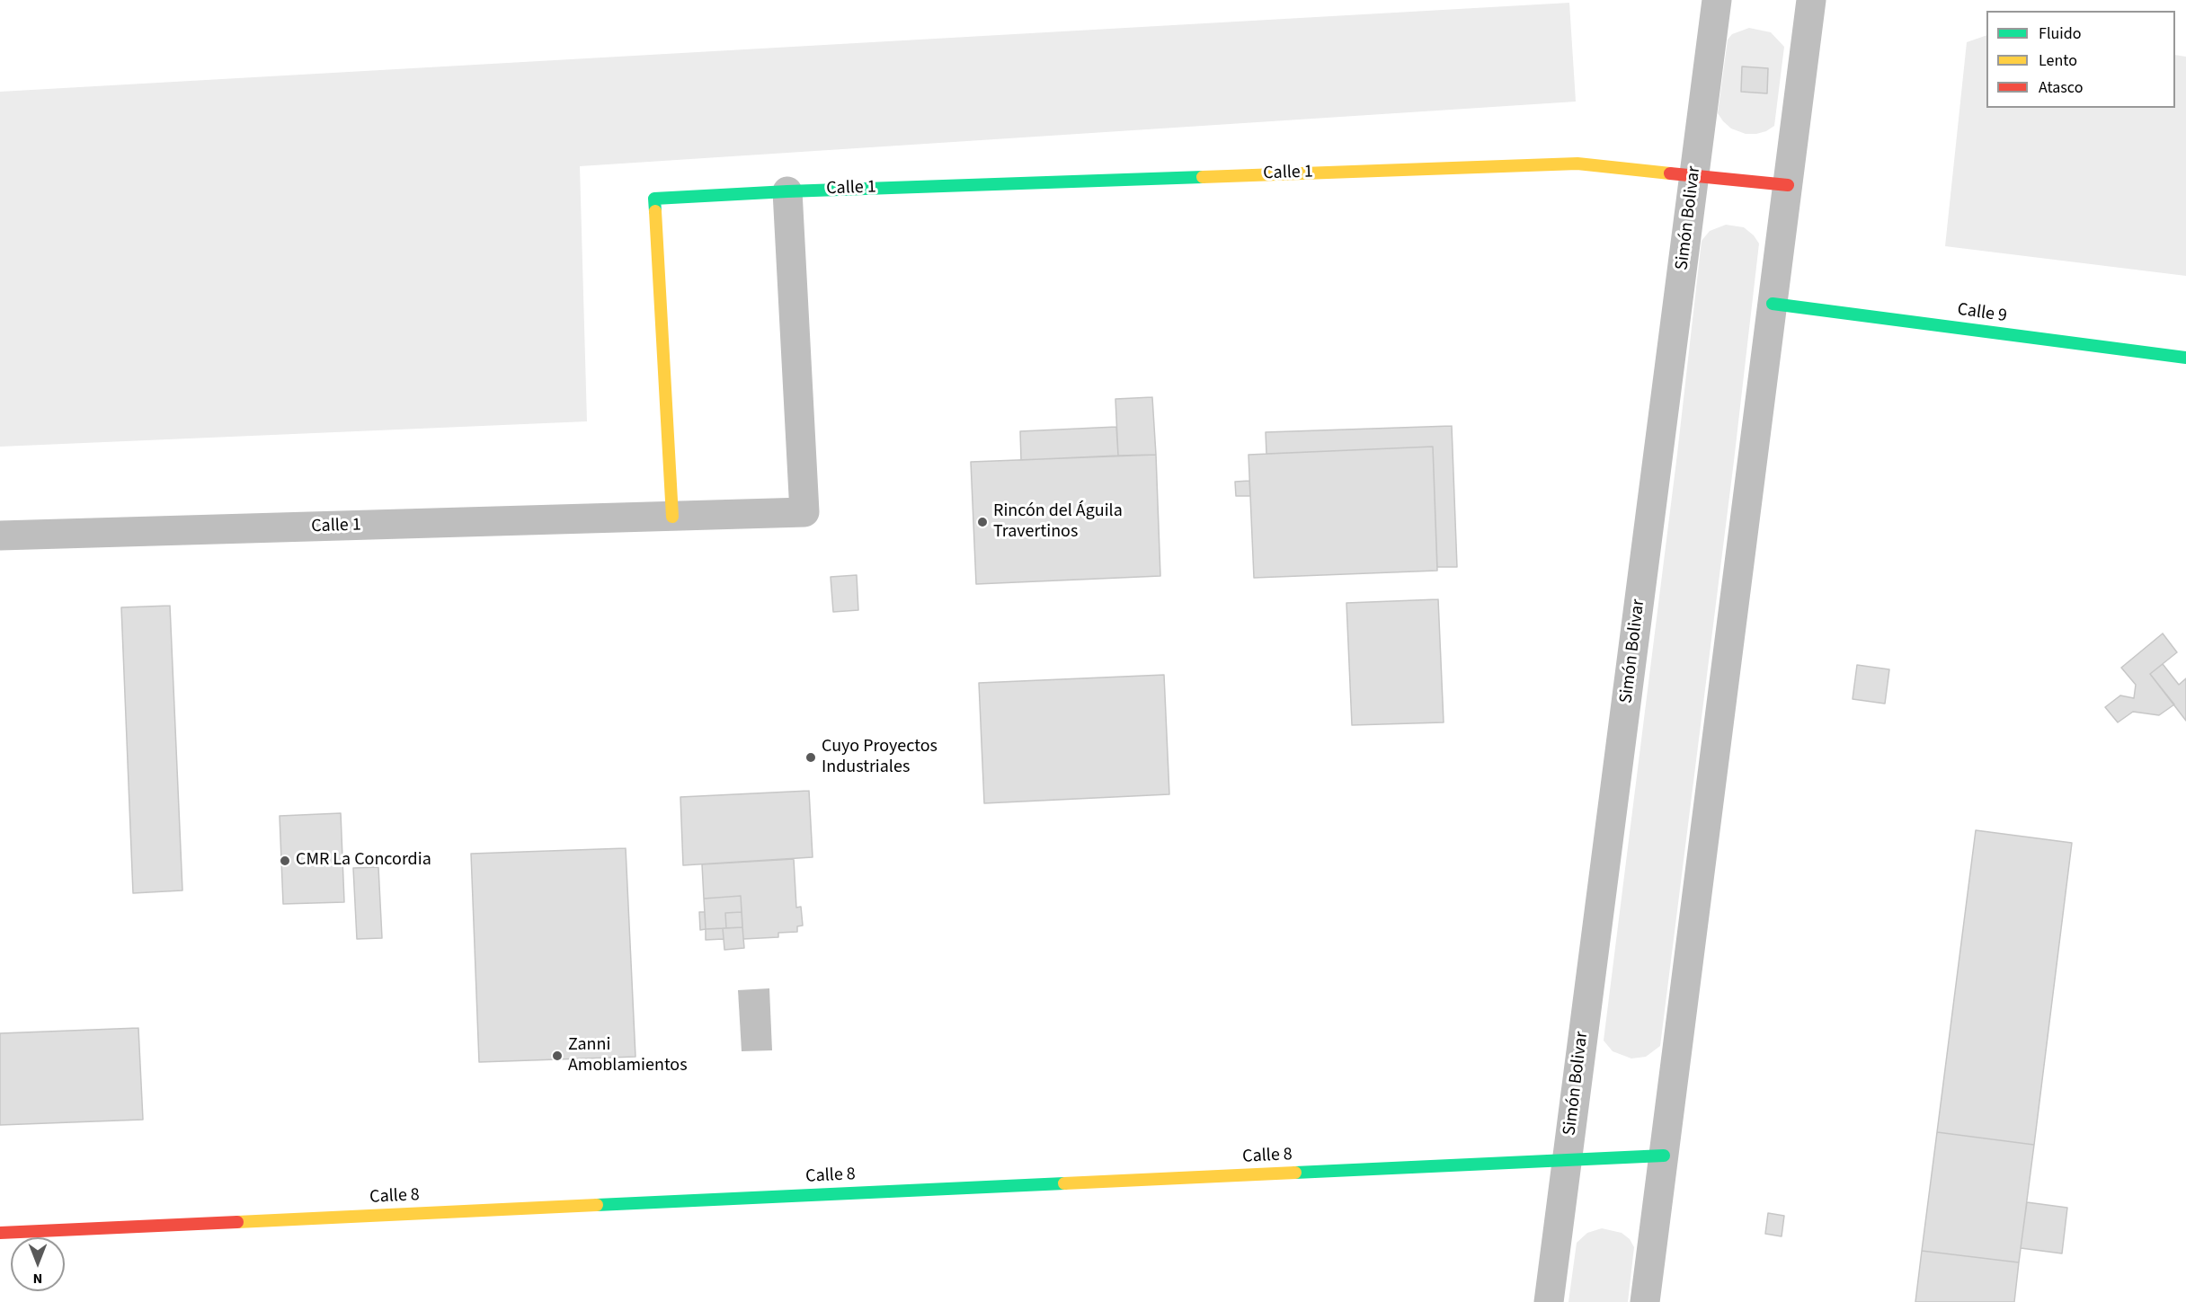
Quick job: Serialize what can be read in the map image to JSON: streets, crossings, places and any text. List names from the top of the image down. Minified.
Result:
{"streets":{"street":["Calle 1","Simón Bolivar","Calle 9","Calle 8"]},"crossings":[["Calle 1","Simón Bolivar"],["Simón Bolivar","Calle 8"]],"places":["Rincón del Águila Travertinos","Cuyo Proyectos Industriales","CMR La Concordia","Zanni Amoblamientos"],"legend":["Fluido","Lento","Atasco"],"north":"bottom"}
